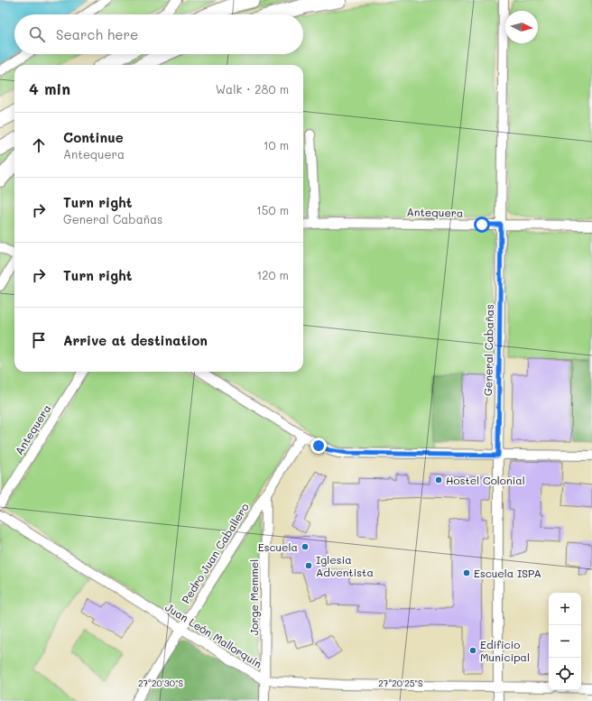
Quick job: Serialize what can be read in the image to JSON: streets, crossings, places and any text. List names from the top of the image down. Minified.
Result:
{"streets":{"street":["Antequera","General Cabañas","Pedro Juan Caballero","Jorge Memmel","Juan León Mallorquín"]},"crossings":[["Antequera","General Cabañas"],["General Cabañas","Juan León Mallorquín"],["Pedro Juan Caballero","Jorge Memmel"],["Pedro Juan Caballero","Juan León Mallorquín"],["Jorge Memmel","Juan León Mallorquín"]],"places":["Hostel Colonial","Escuela","Iglesia Adventista","Escuela ISPA","Edificio Municipal"],"north":"right","page":{"search":"Search here","heading":["4 min","Walk · 280 m"],"list":[["Continue","Antequera","10 m"],["Turn right","General Cabañas","150 m"],["Turn right","120 m"],"Arrive at destination"],"map_buttons":["+","−"]},"coordinates":["27°20'30\"S","27°20'25\"S"]}
